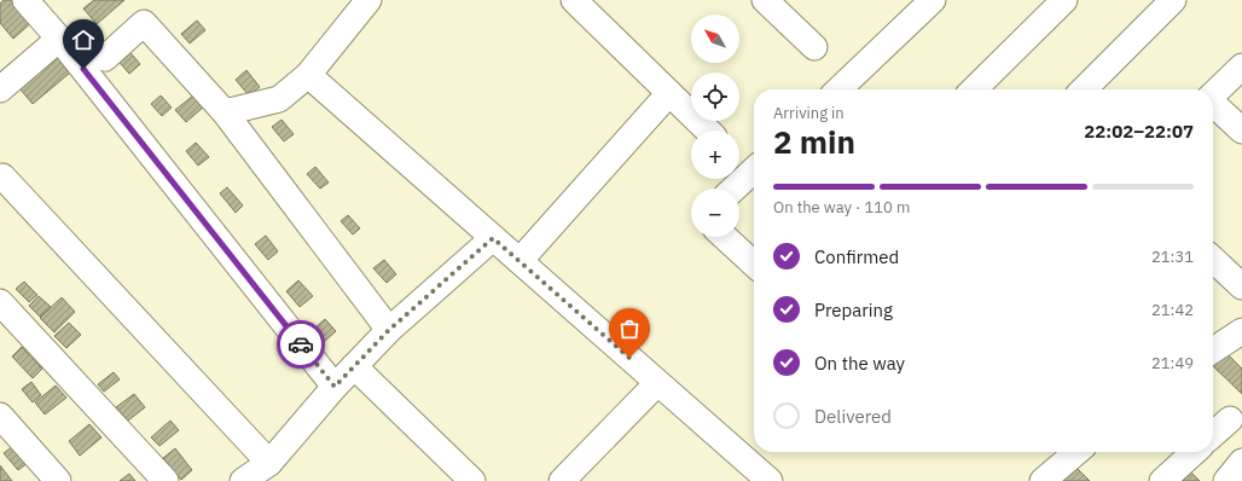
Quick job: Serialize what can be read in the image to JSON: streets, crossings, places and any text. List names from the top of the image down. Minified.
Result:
{"north":"top left","page":{"map_buttons":["+","−"],"heading":["2 min","Arriving in","22:02–22:07"],"bar":"On the way · 110 m","list":[["Confirmed","21:31"],["Preparing","21:42"],["On the way","21:49"],"Delivered"]}}
